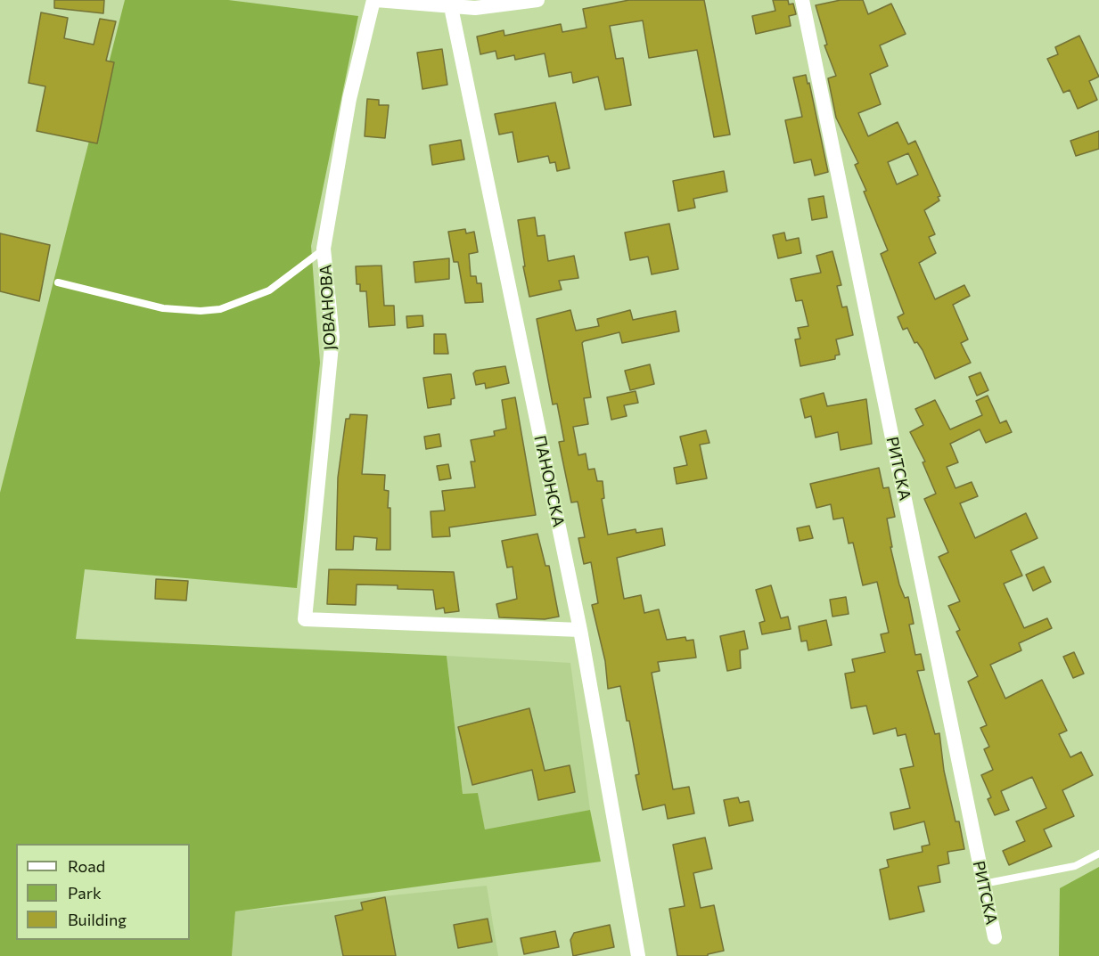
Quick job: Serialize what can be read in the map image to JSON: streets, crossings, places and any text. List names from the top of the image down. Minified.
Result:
{"streets":{"street":["ЈОВАНОВА","РИТСКА","ПАНОНСКА"]},"crossings":[["ЈОВАНОВА","ПАНОНСКА"]],"legend":["Road","Park","Building"]}
